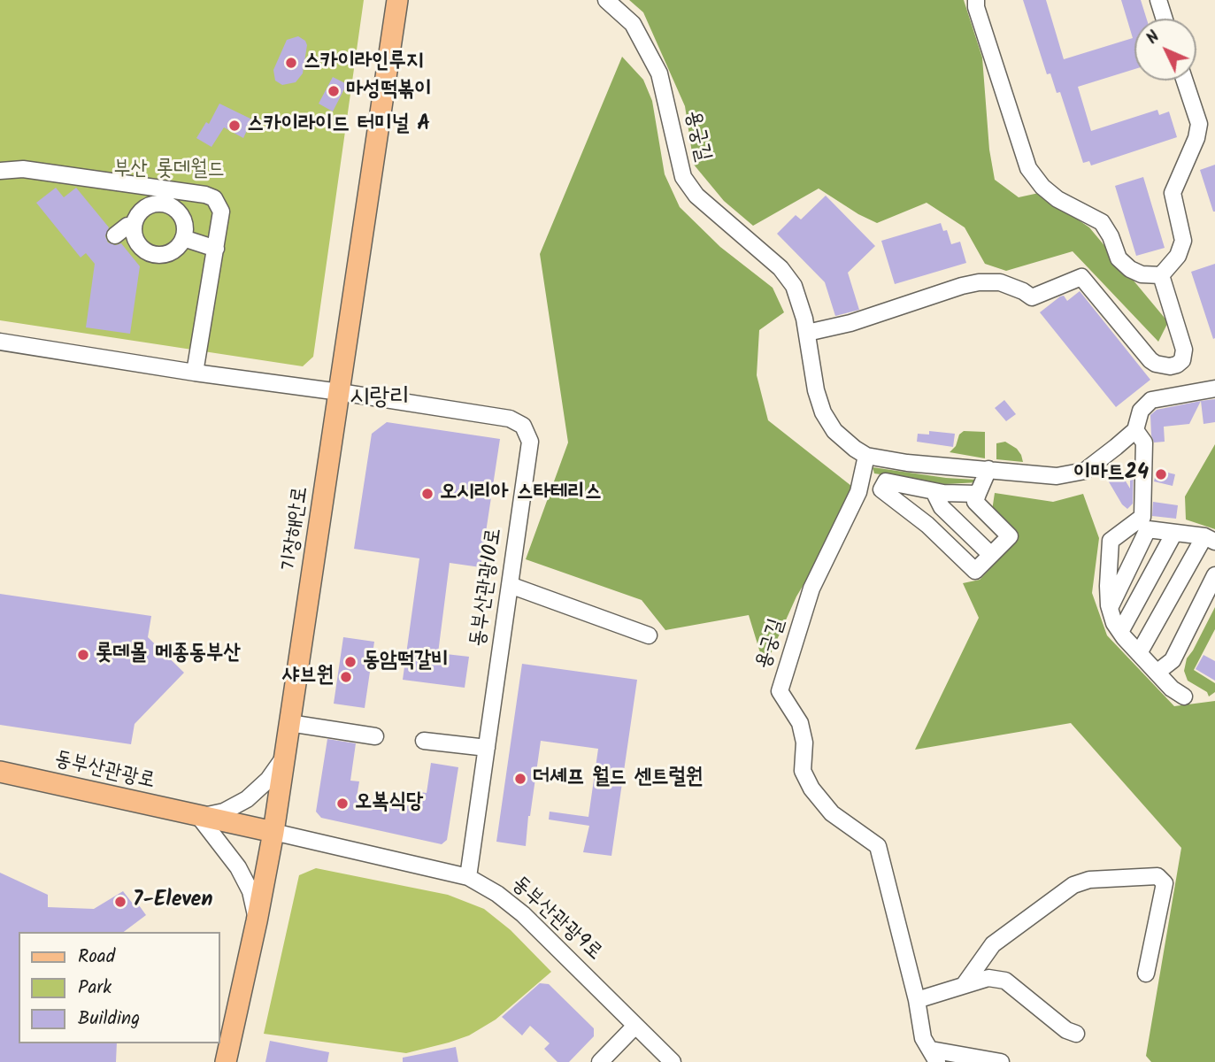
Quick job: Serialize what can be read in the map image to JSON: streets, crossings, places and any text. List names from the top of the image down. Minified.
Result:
{"streets":{"main road":["기장해안로","동부산관광로"],"street":["용궁길","동부산관광10로","동부산관광9로"]},"crossings":[["기장해안로","동부산관광10로"],["기장해안로","동부산관광로"],["기장해안로","동부산관광9로"],["동부산관광10로","동부산관광9로"],["동부산관광로","동부산관광9로"]],"districts":["시랑리"],"parks":["부산 롯데월드"],"places":["스카이라인루지","마성떡볶이","스카이라이드 터미널 A","이마트24","오시리아 스타테리스","롯데몰 메종동부산","동암떡갈비","샤브원","더셰프 월드 센트럴원","오복식당","7-Eleven"],"legend":["Road","Park","Building"],"north":"top left"}
